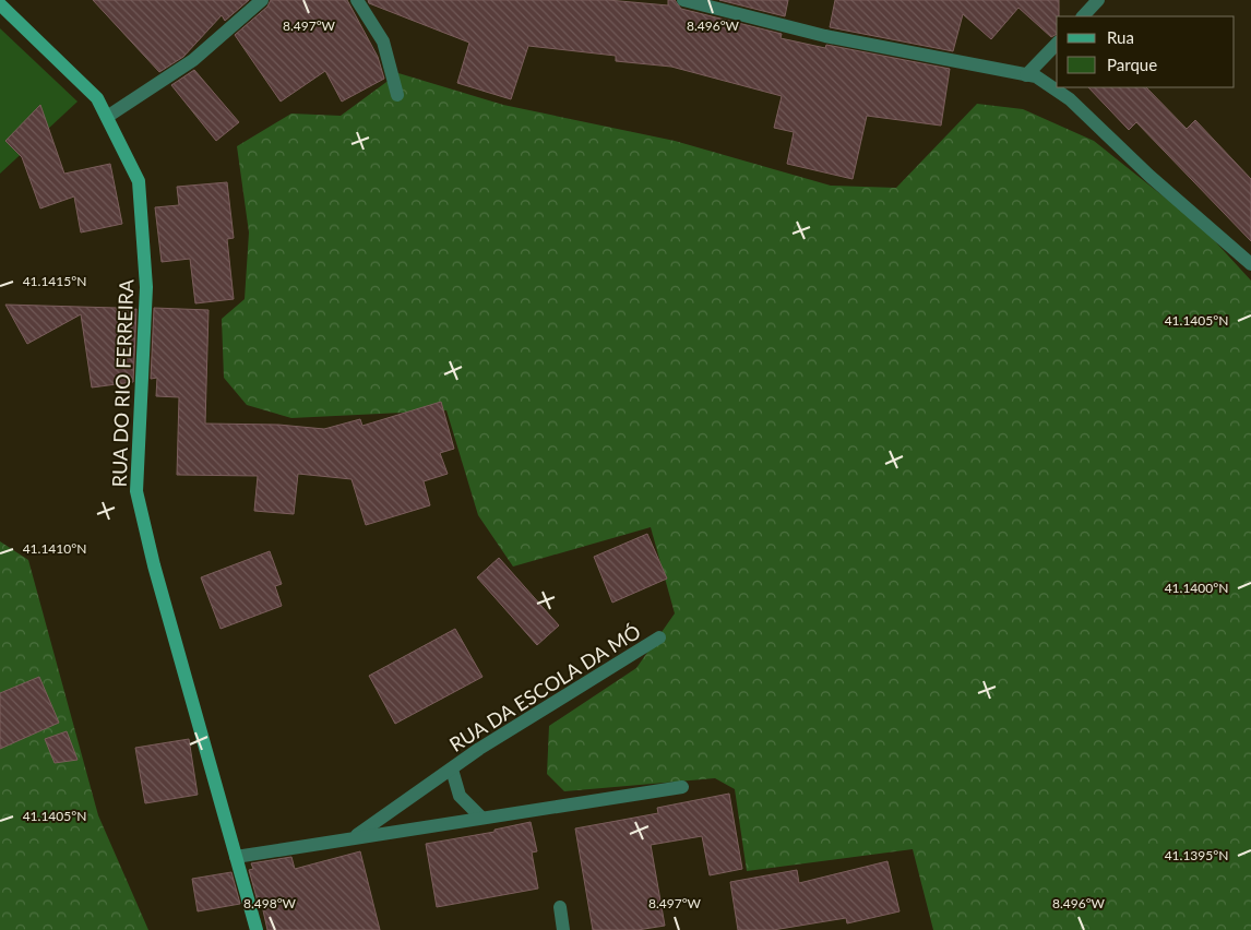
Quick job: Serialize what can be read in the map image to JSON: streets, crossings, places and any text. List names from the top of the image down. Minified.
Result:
{"streets":{"street":["RUA DO RIO FERREIRA","RUA DA ESCOLA DA MÓ"]},"crossings":[["RUA DO RIO FERREIRA","RUA DA ESCOLA DA MÓ"]],"legend":["Rua","Parque"],"coordinates":["8.497°W","8.496°W","41.1415°N","41.1405°N","41.1410°N","41.1400°N","41.1395°N","8.498°W"]}
